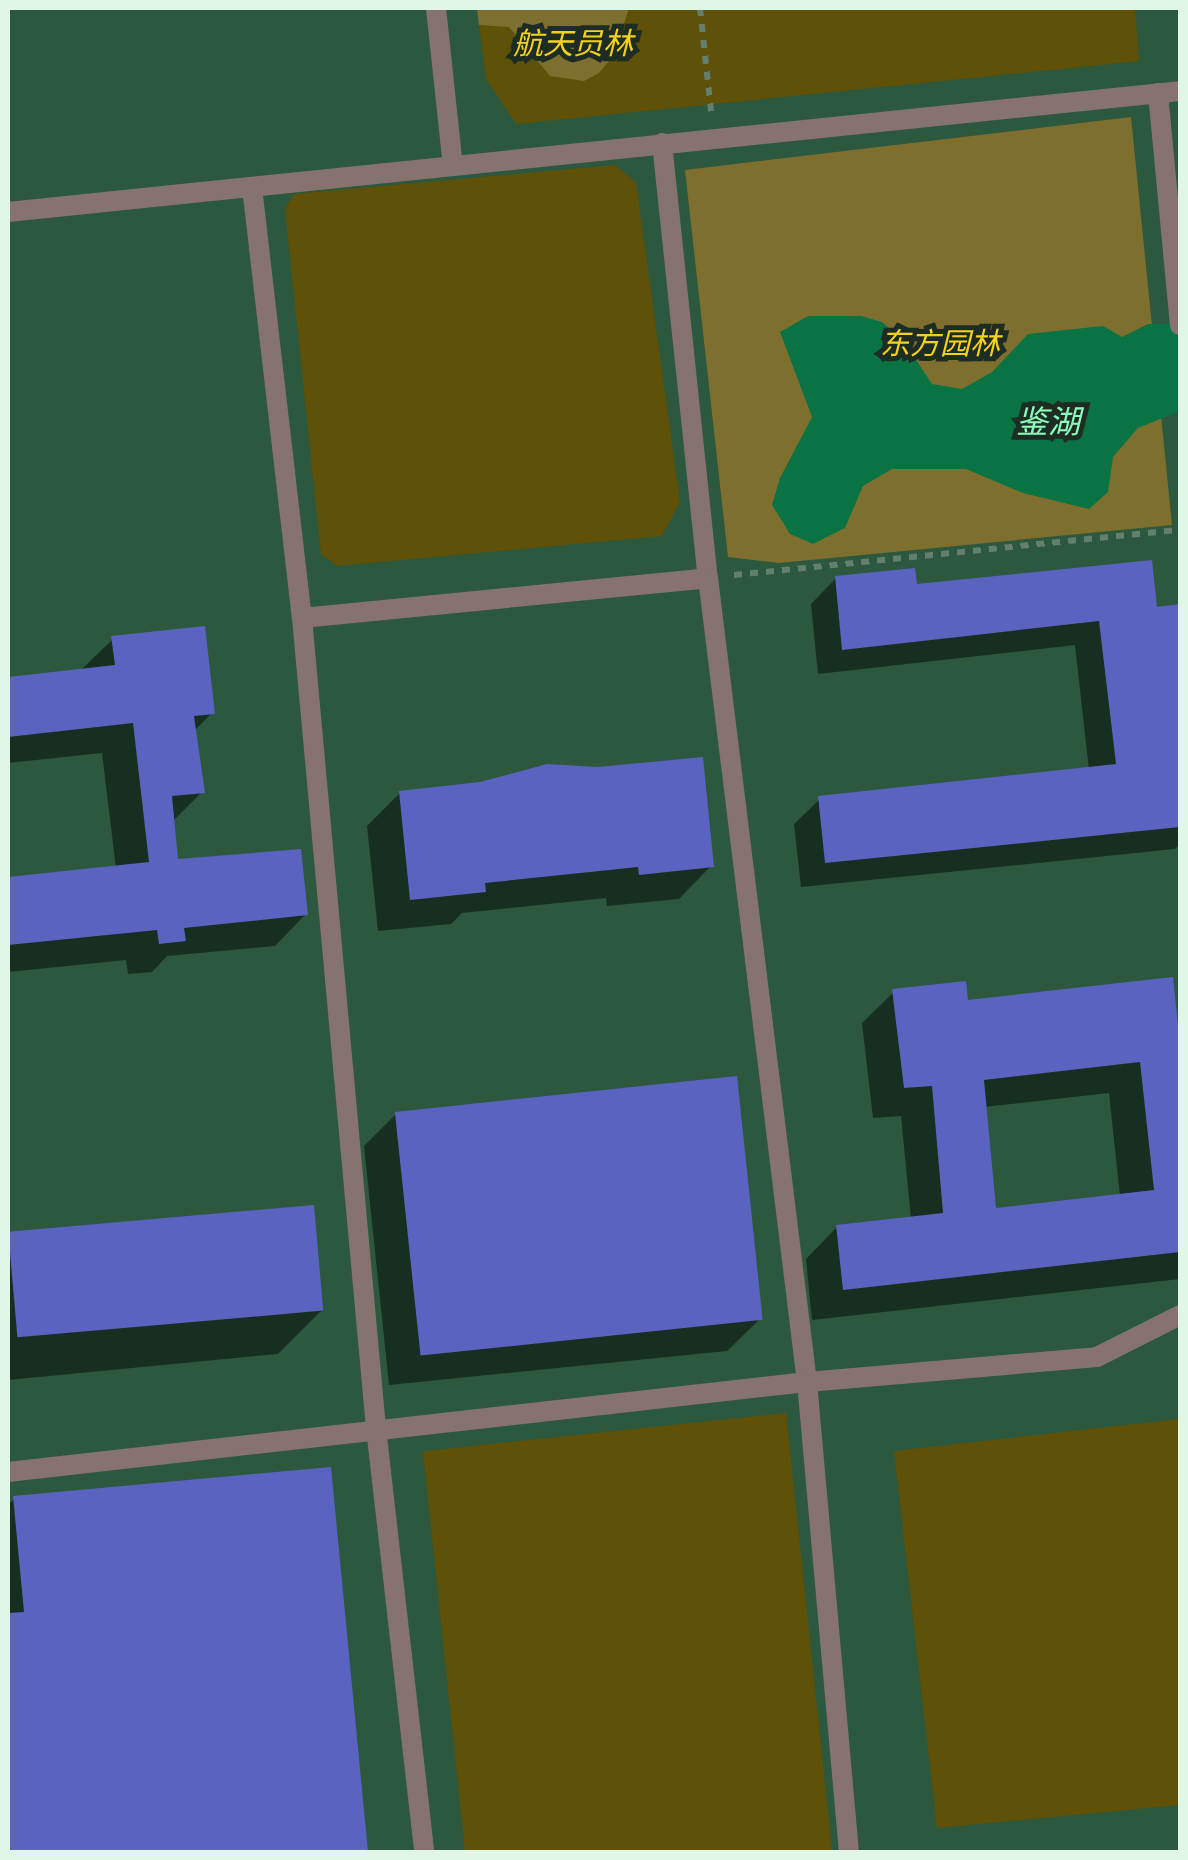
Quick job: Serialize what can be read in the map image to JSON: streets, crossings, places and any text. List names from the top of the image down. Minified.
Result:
{"water":["鉴湖"],"parks":["航天员林","东方园林"]}
